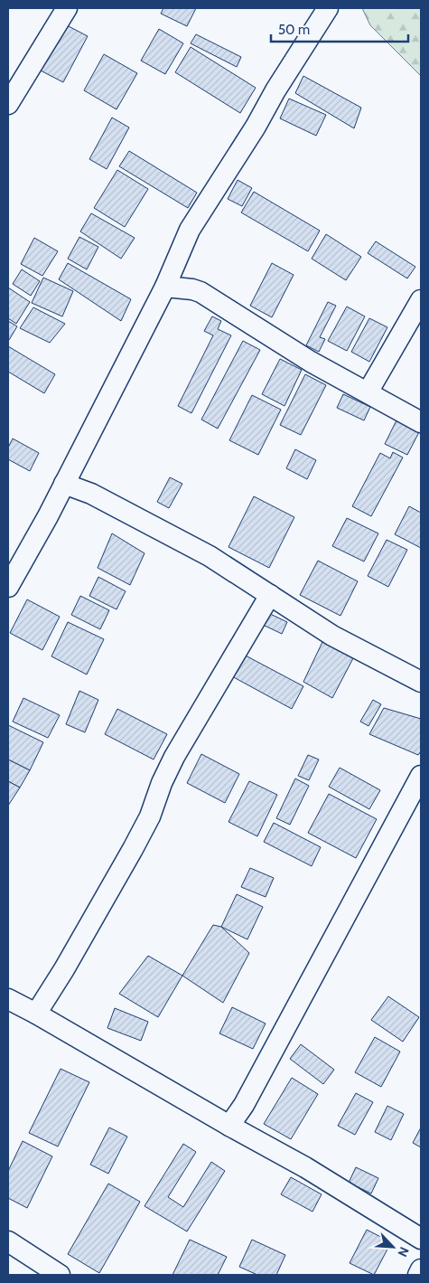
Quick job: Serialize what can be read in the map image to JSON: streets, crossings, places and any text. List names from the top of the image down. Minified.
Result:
{"scale_bar":"50 m","north":"bottom right"}
